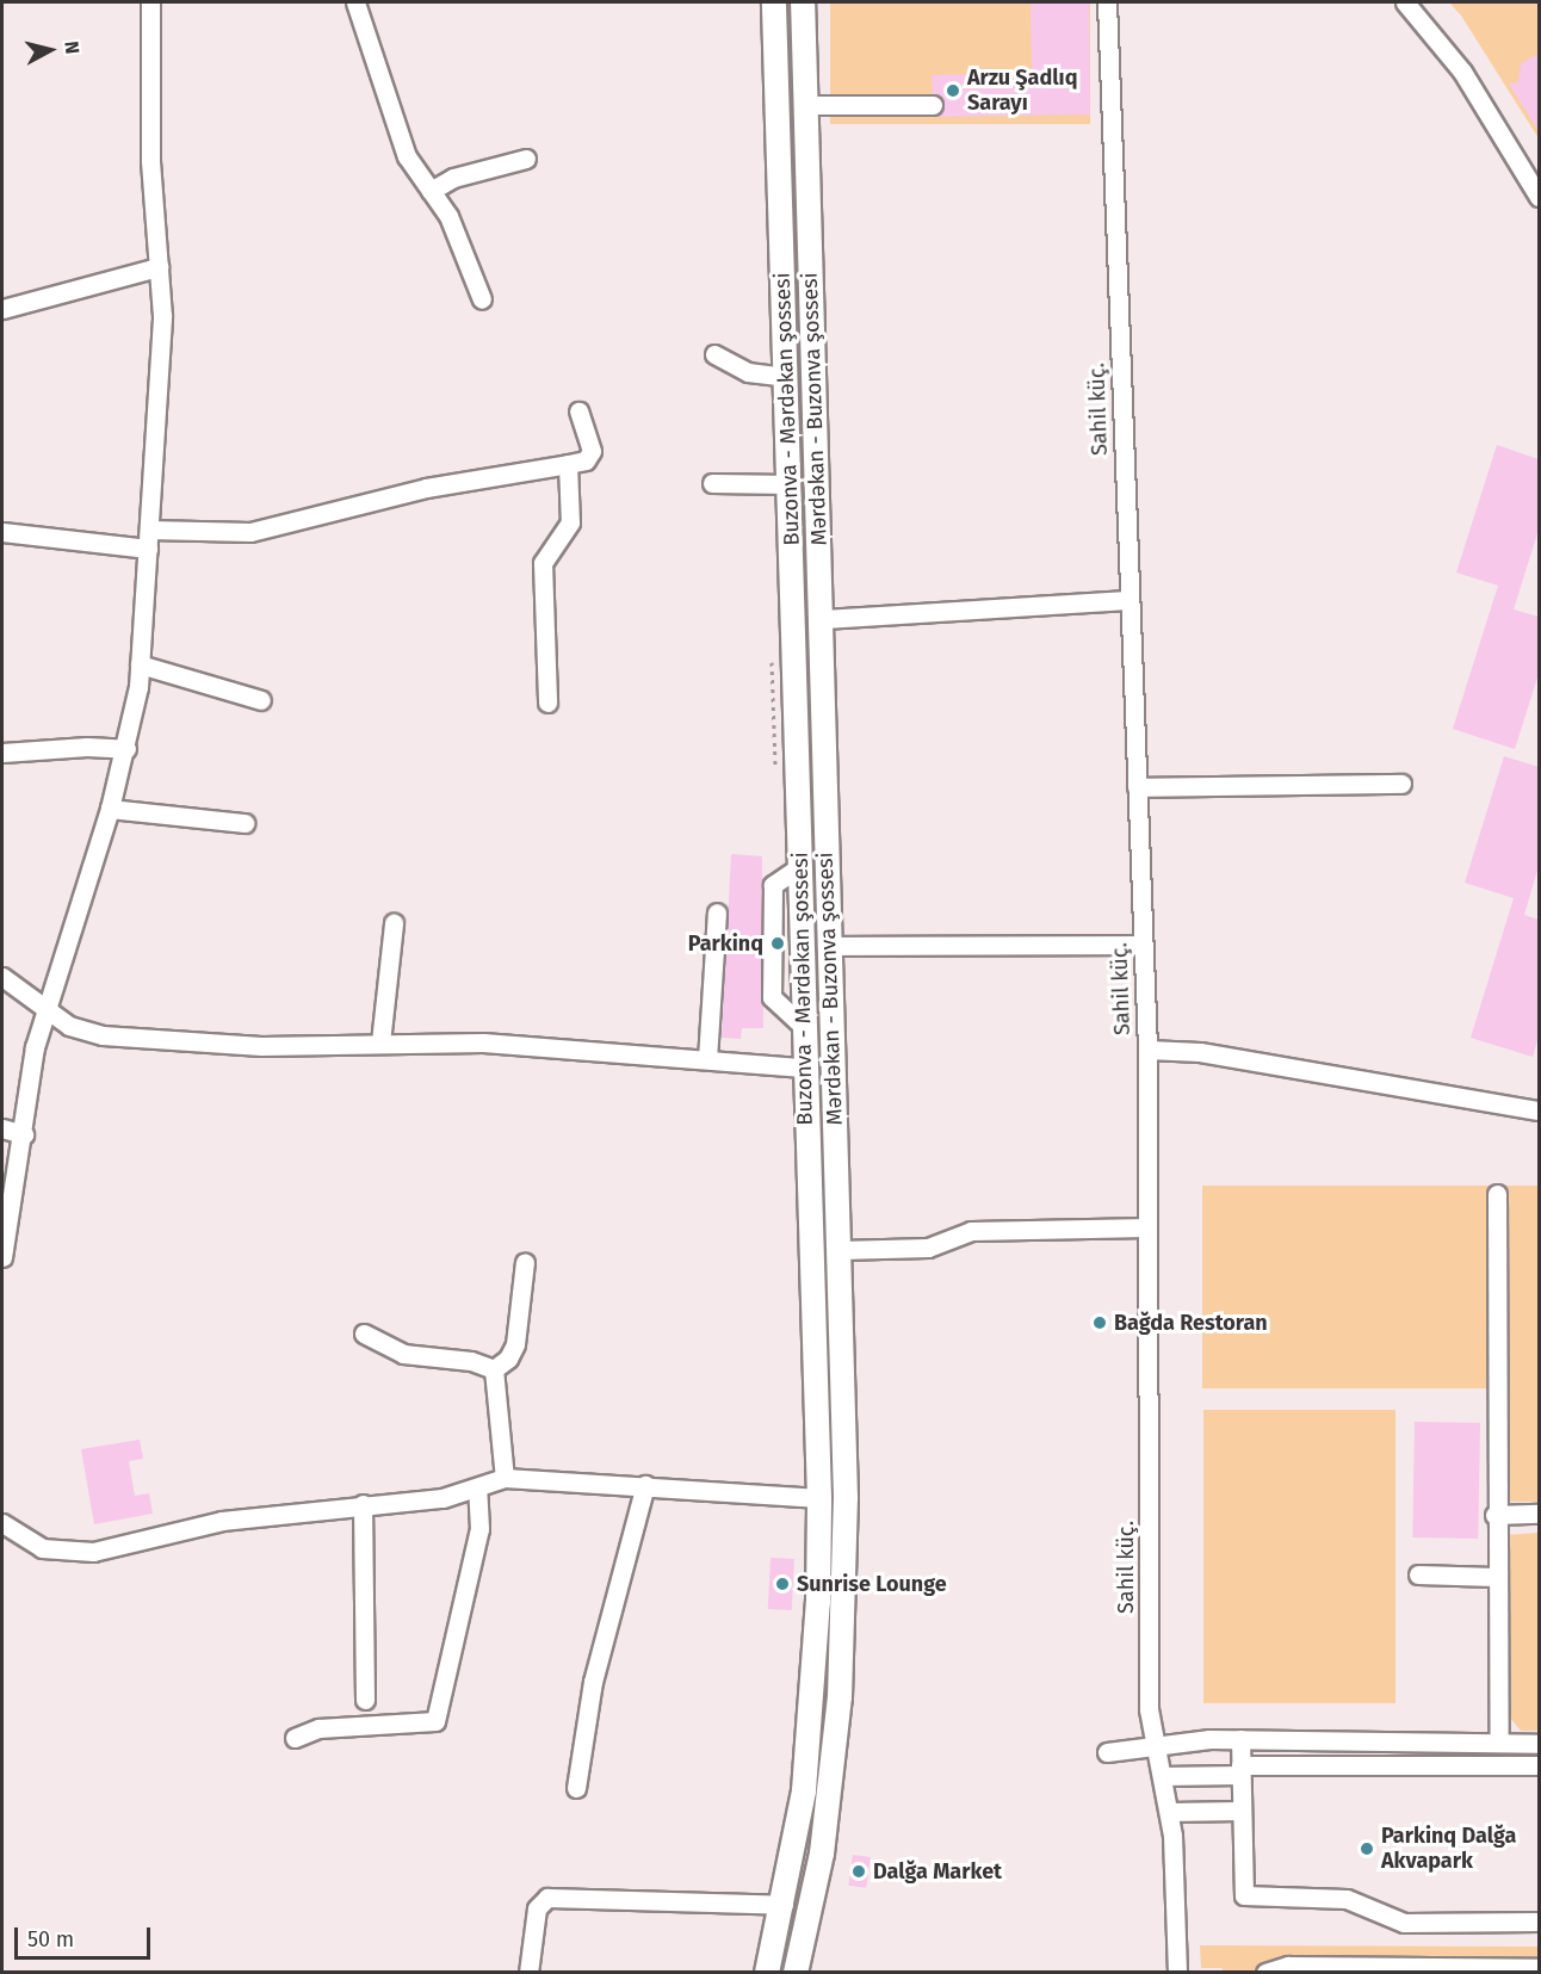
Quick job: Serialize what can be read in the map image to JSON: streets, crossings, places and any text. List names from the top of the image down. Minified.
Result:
{"streets":{"main road":["Buzonva - Mərdəkan şossesi","Mərdəkan - Buzonva şossesi"],"street":["Sahil küç."]},"places":["Arzu Şadlıq Sarayı","Parkinq","Bağda Restoran","Sunrise Lounge","Parkinq Dalğa Akvapark","Dalğa Market"],"scale_bar":"50 m","north":"right"}
